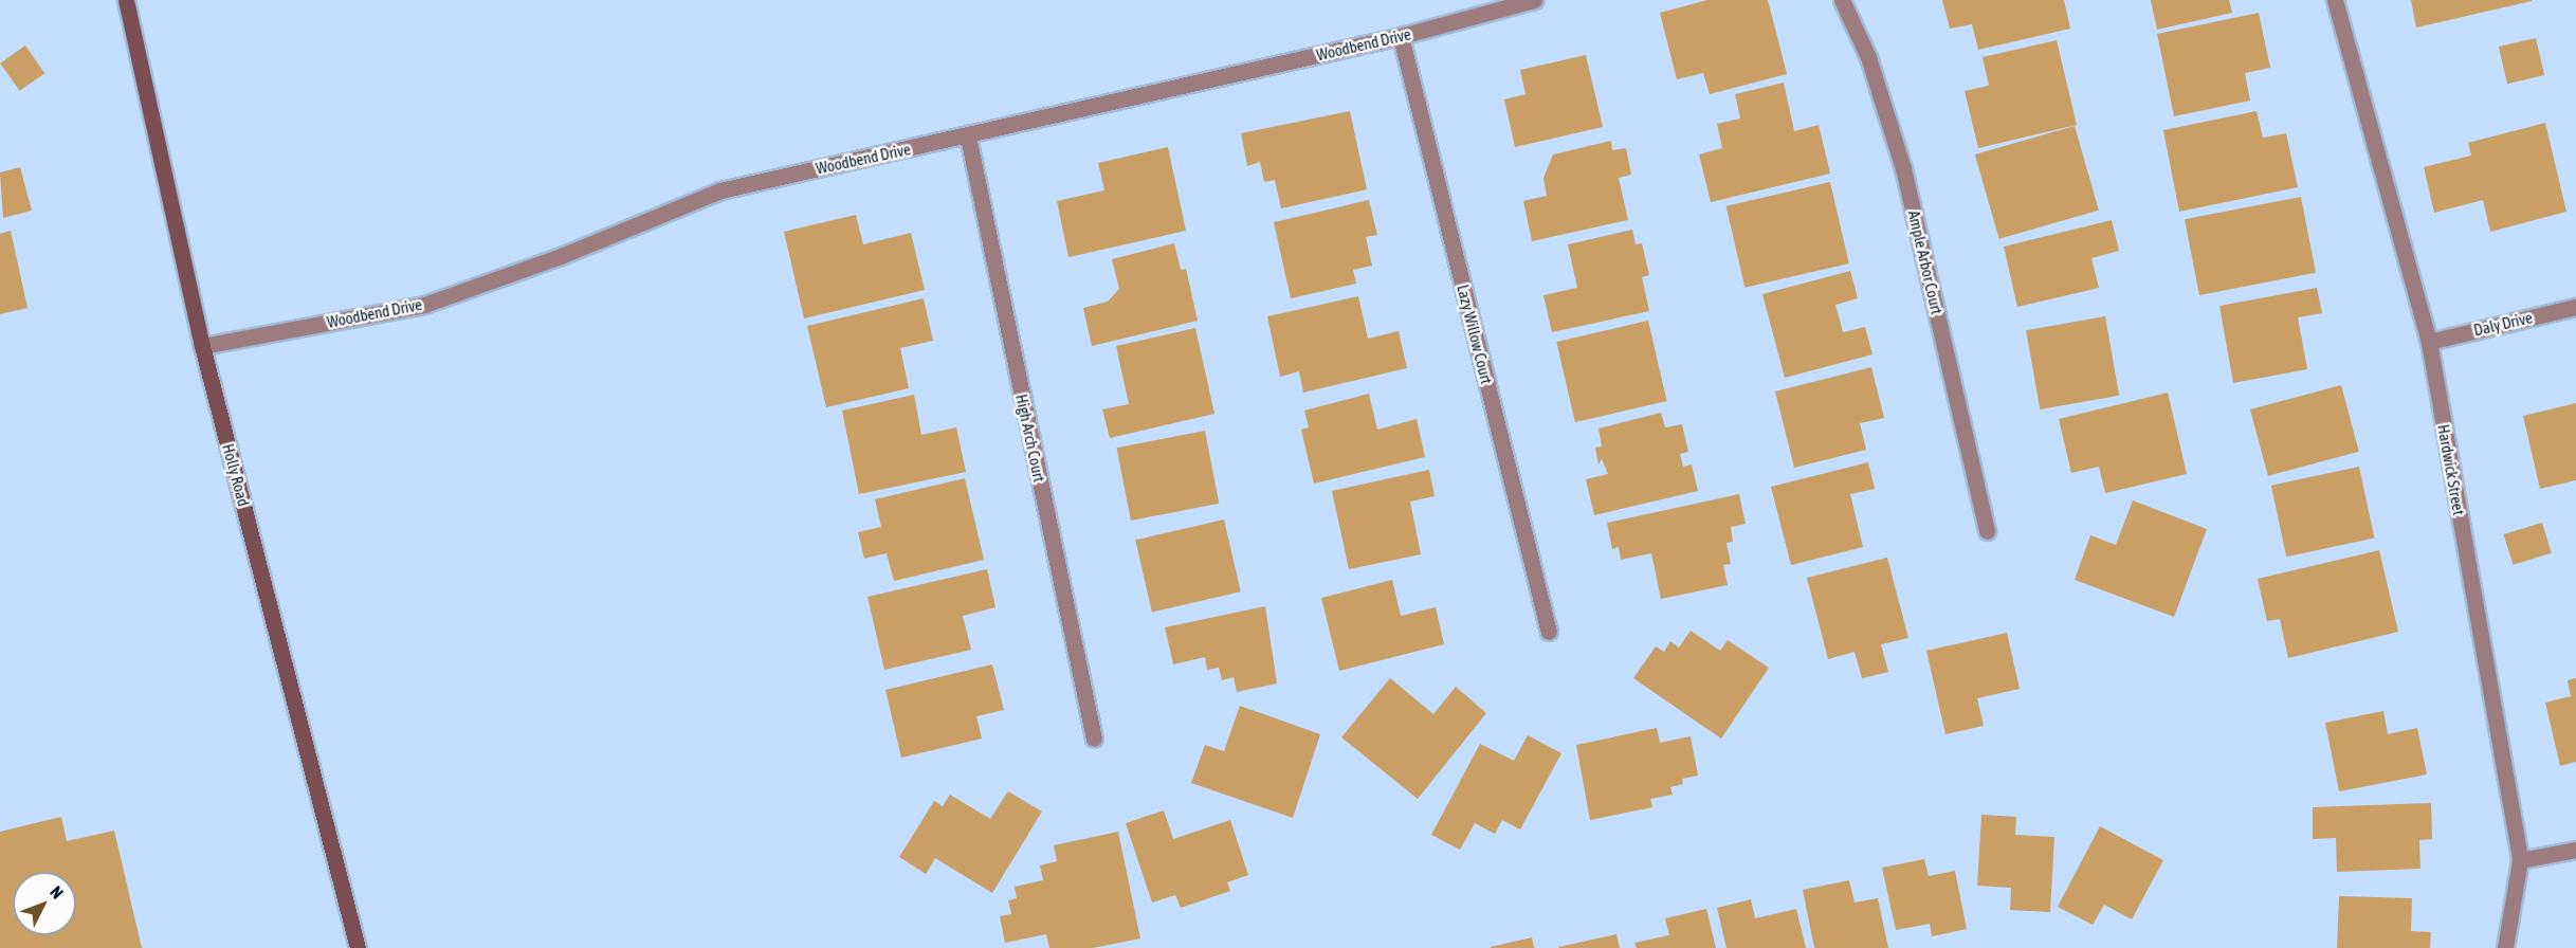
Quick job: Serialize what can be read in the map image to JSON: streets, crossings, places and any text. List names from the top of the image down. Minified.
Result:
{"streets":{"main road":["Holly Road"],"street":["Woodbend Drive","Ample Arbor Court","Daly Drive","Lazy Willow Court","High Arch Court","Hardwick Street"]},"crossings":[["Woodbend Drive","Lazy Willow Court"],["Woodbend Drive","High Arch Court"],["Woodbend Drive","Holly Road"],["Daly Drive","Hardwick Street"]],"north":"top right"}
